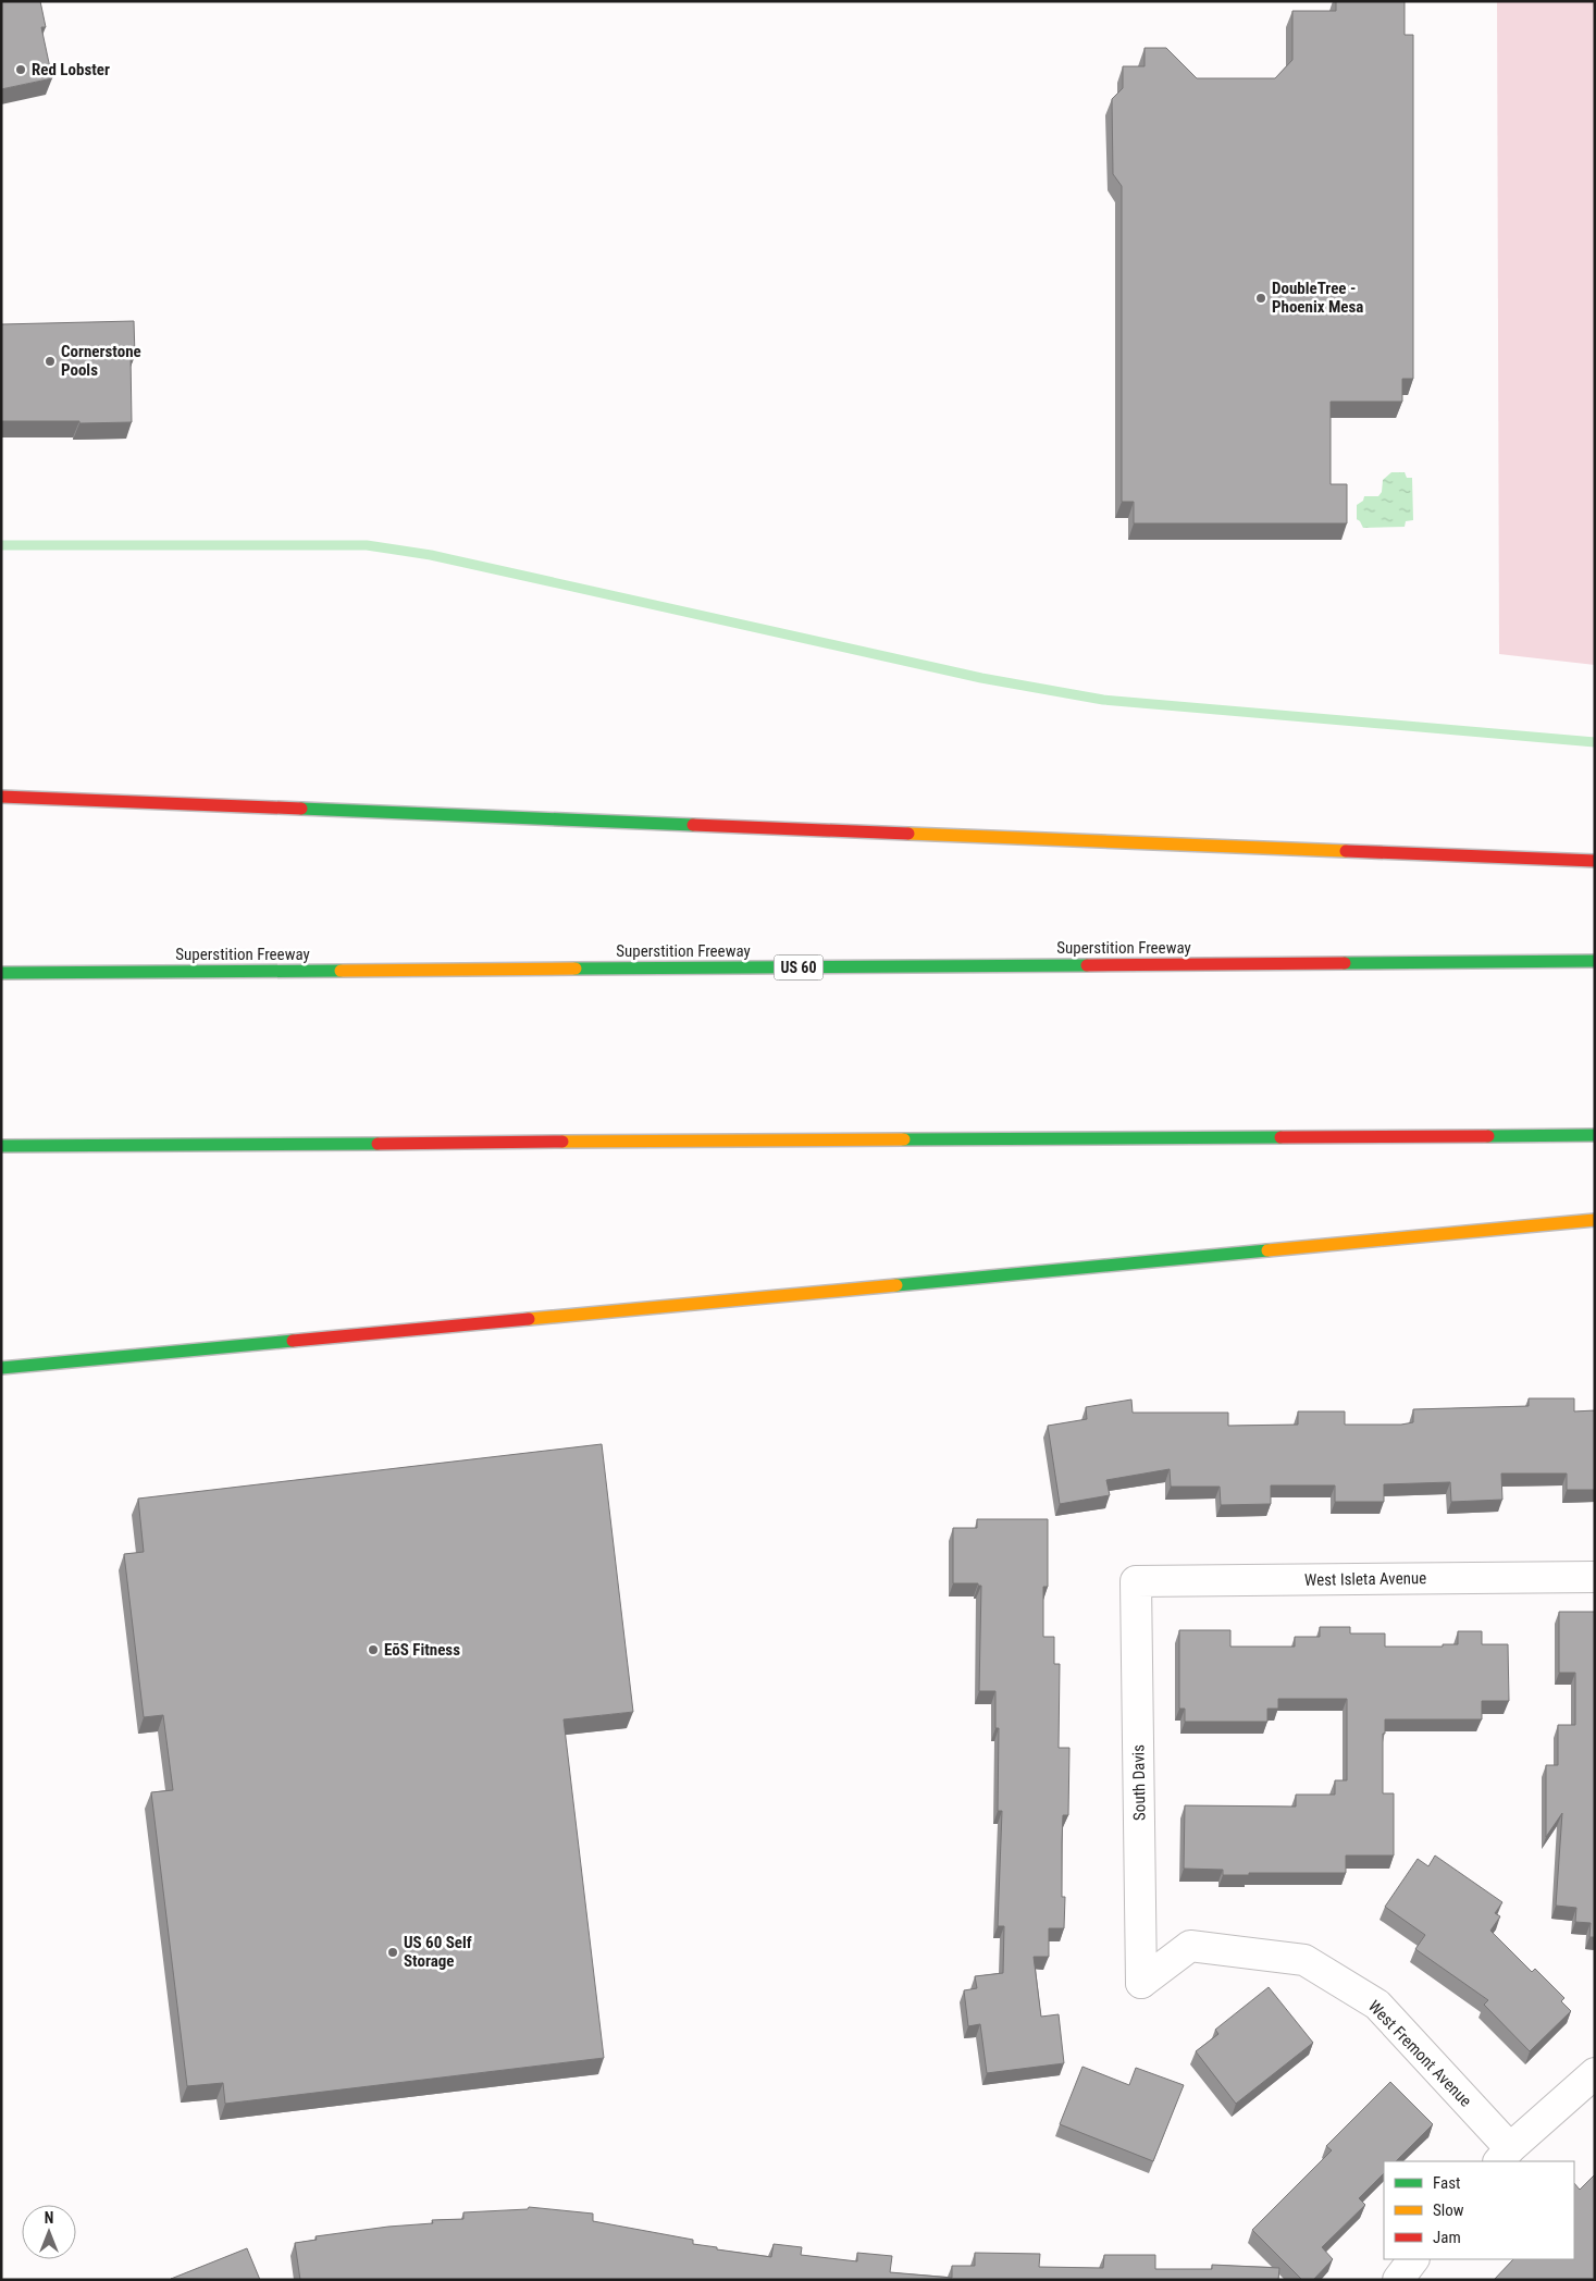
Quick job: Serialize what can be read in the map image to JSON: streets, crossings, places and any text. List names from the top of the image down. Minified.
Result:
{"streets":{"highway":["Superstition Freeway","US 60"],"street":["West Isleta Avenue","South Davis","West Fremont Avenue"]},"crossings":[["West Isleta Avenue","South Davis"],["South Davis","West Fremont Avenue"]],"places":["Red Lobster","DoubleTree - Phoenix Mesa","Cornerstone Pools","EōS Fitness","US 60 Self Storage"],"legend":["Fast","Slow","Jam"],"north":"top"}
